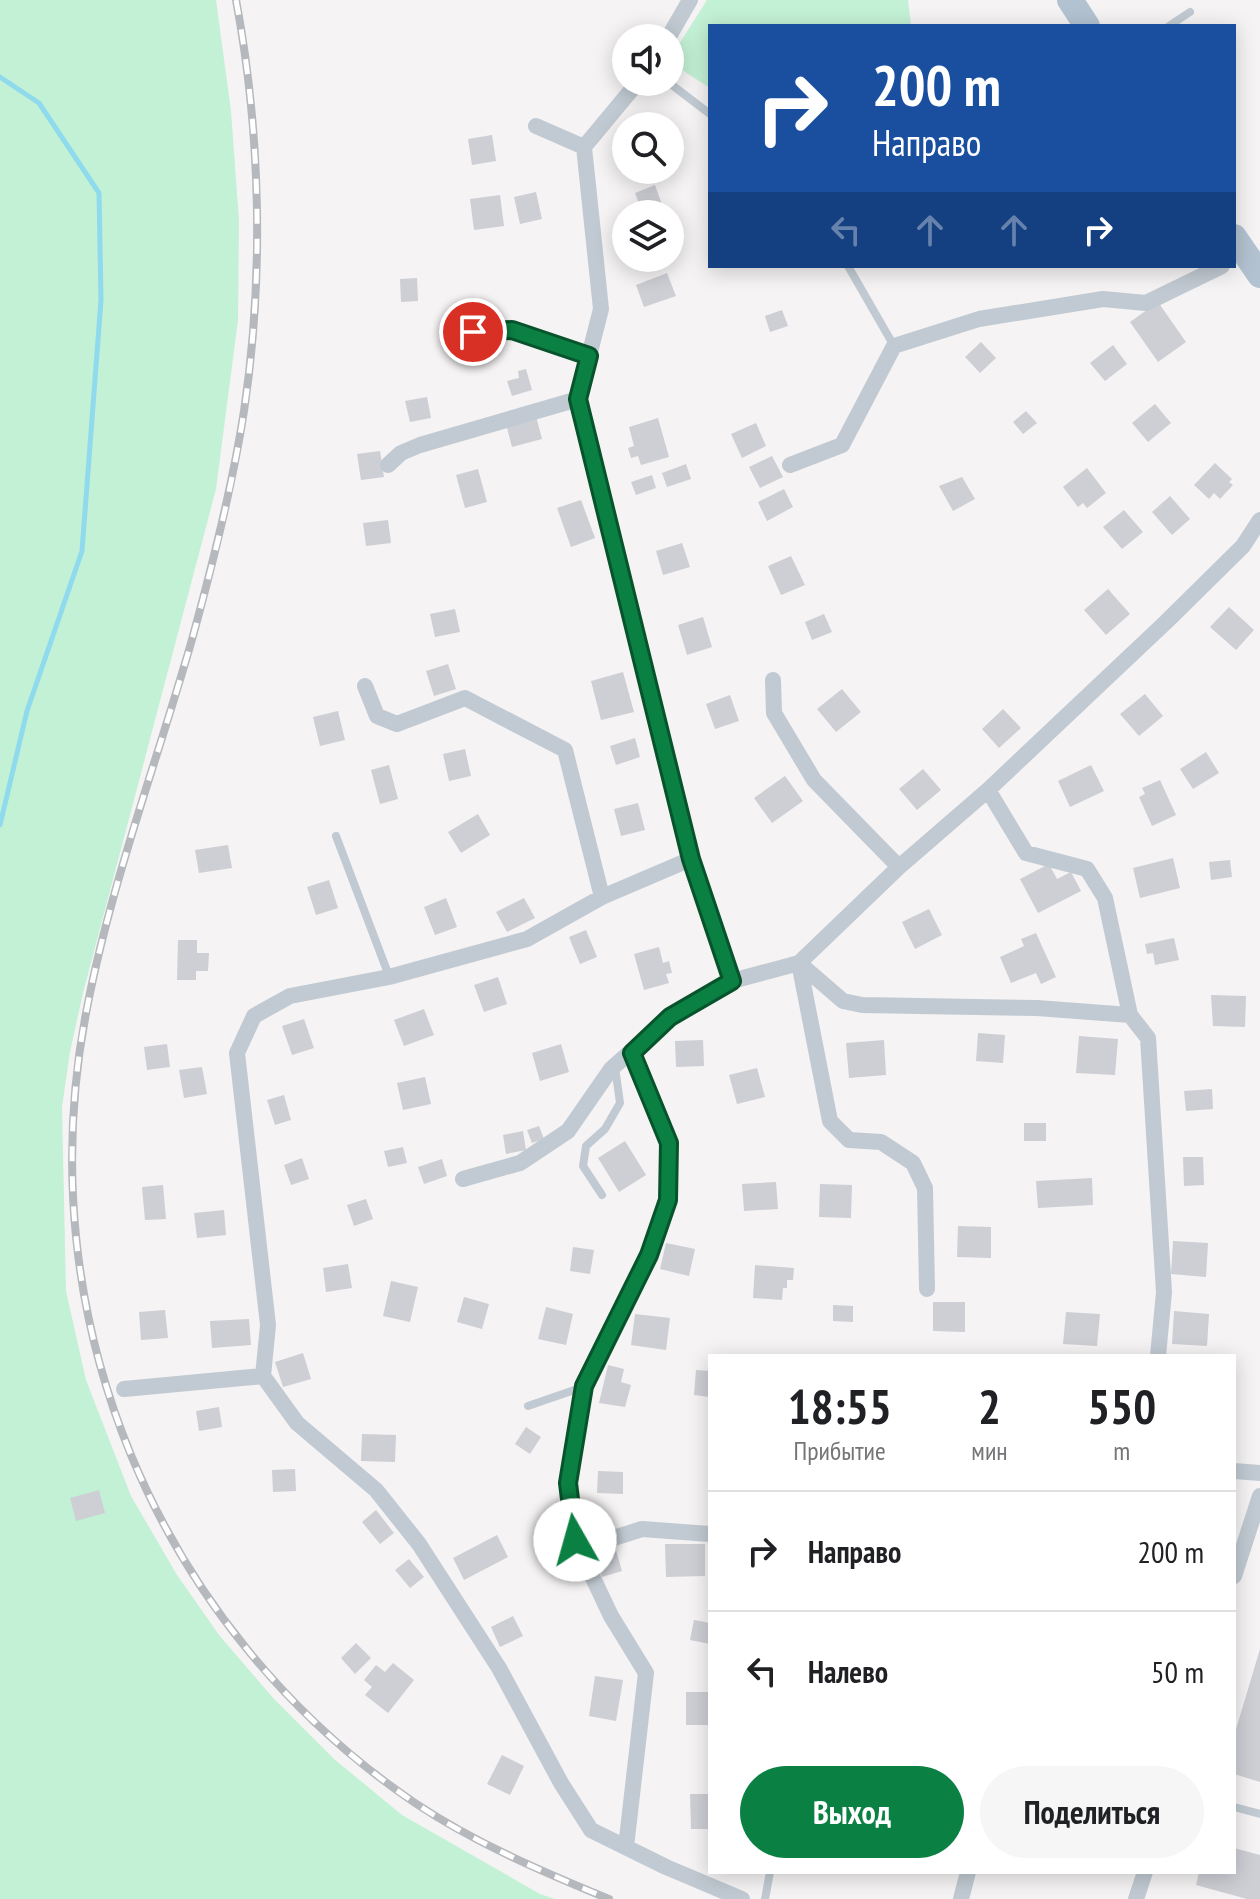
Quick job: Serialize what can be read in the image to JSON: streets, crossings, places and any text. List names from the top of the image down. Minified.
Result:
{"page":{"turn":["200 m","Направо"],"eta":["18:55","Прибытие","2","мин","550","m"],"list":[{"name":"Направо","value":"200 m"},{"name":"Налево","value":"50 m"}],"buttons":["Выход","Поделиться"]}}
